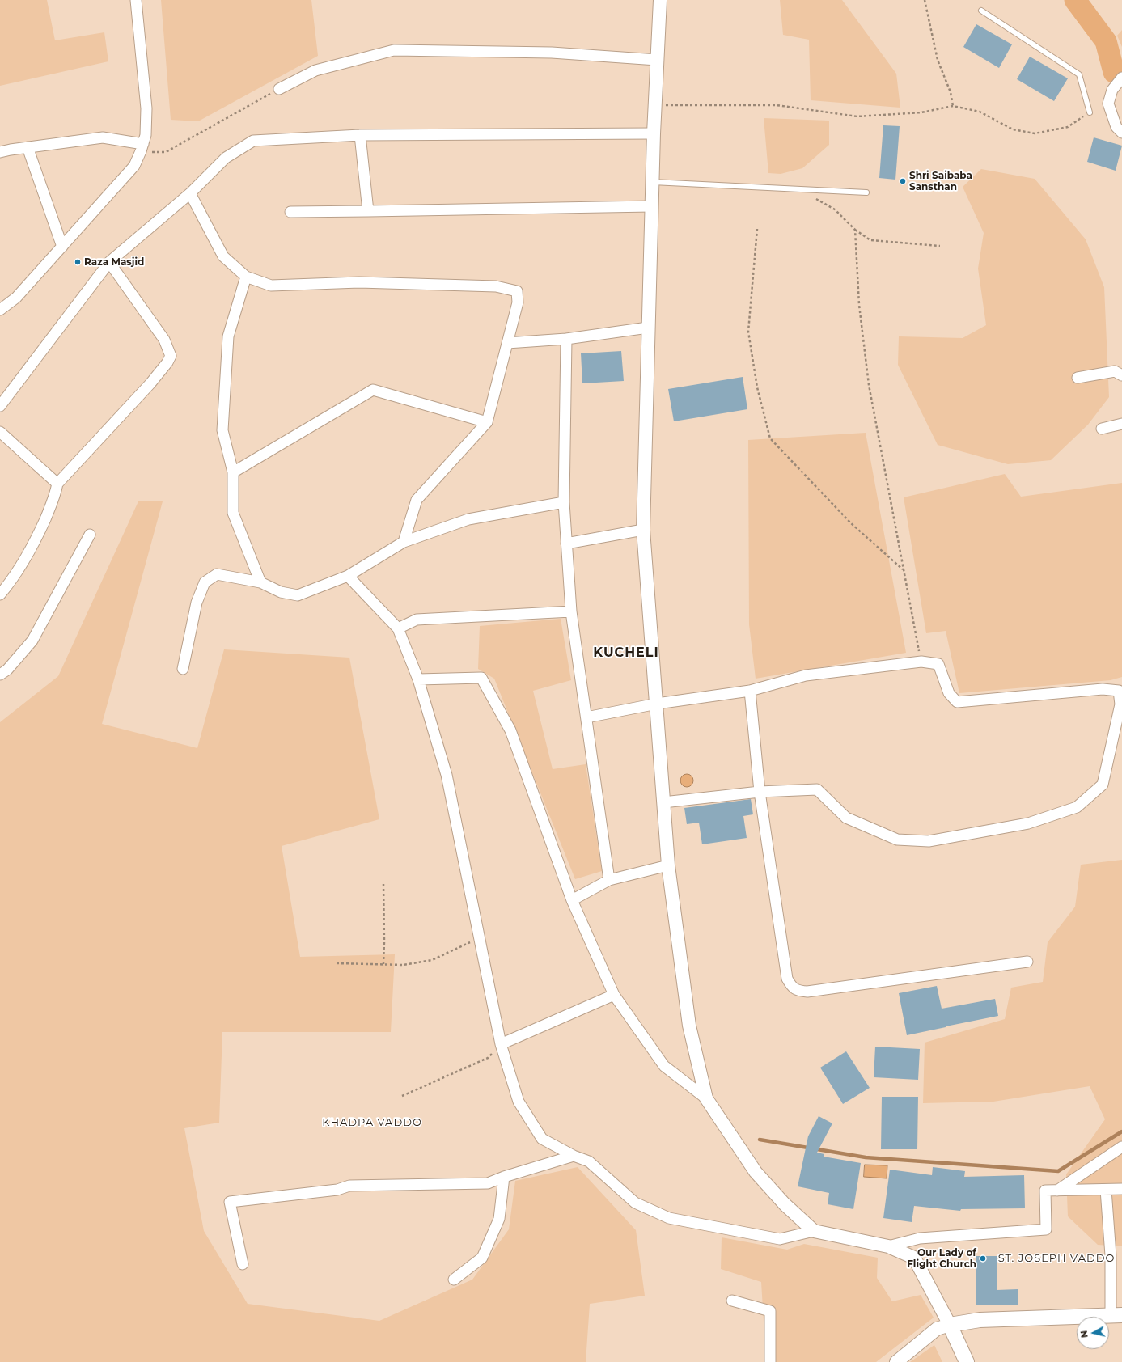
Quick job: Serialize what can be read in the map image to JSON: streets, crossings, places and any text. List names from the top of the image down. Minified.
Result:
{"districts":["KUCHELI","KHADPA VADDO","ST. JOSEPH VADDO"],"places":["Shri Saibaba Sansthan","Raza Masjid","Our Lady of Flight Church"],"north":"left"}
